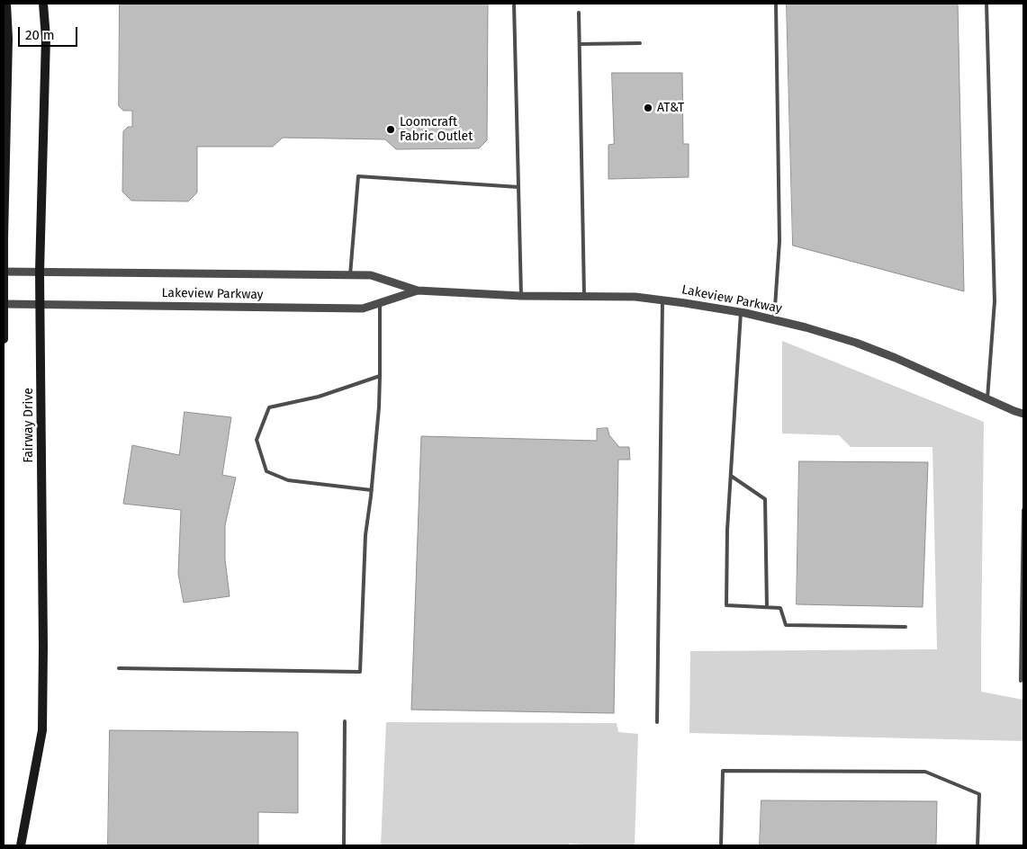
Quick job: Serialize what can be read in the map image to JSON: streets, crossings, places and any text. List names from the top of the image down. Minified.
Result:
{"streets":{"main road":["Fairway Drive"],"street":["Lakeview Parkway"]},"crossings":[["Lakeview Parkway","Fairway Drive"]],"places":["AT&T","Loomcraft Fabric Outlet"],"scale_bar":"20 m"}
